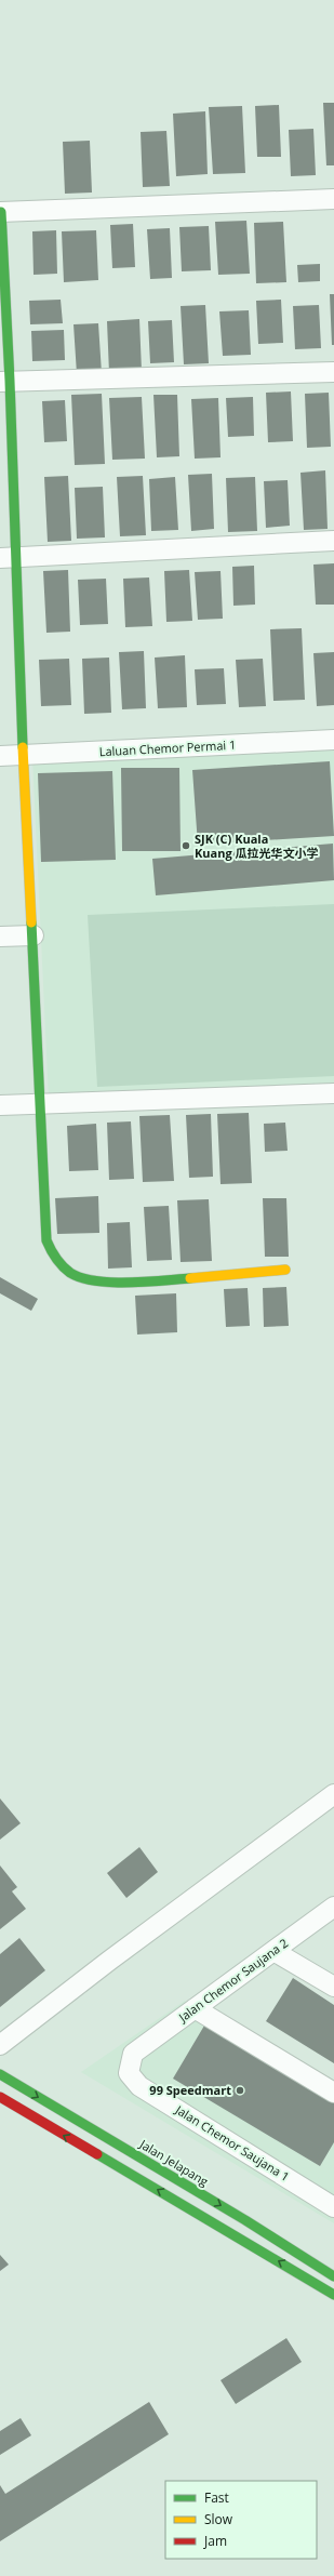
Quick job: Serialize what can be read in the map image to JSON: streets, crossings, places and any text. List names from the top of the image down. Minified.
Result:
{"streets":{"street":["Laluan Chemor Permai 1","Jalan Chemor Saujana 2","Jalan Chemor Saujana 1","Jalan Jelapang"]},"crossings":[["Jalan Chemor Saujana 2","Jalan Chemor Saujana 1"]],"places":["SJK (C) Kuala Kuang 瓜拉光华文小学","99 Speedmart"],"legend":["Fast","Slow","Jam"]}
